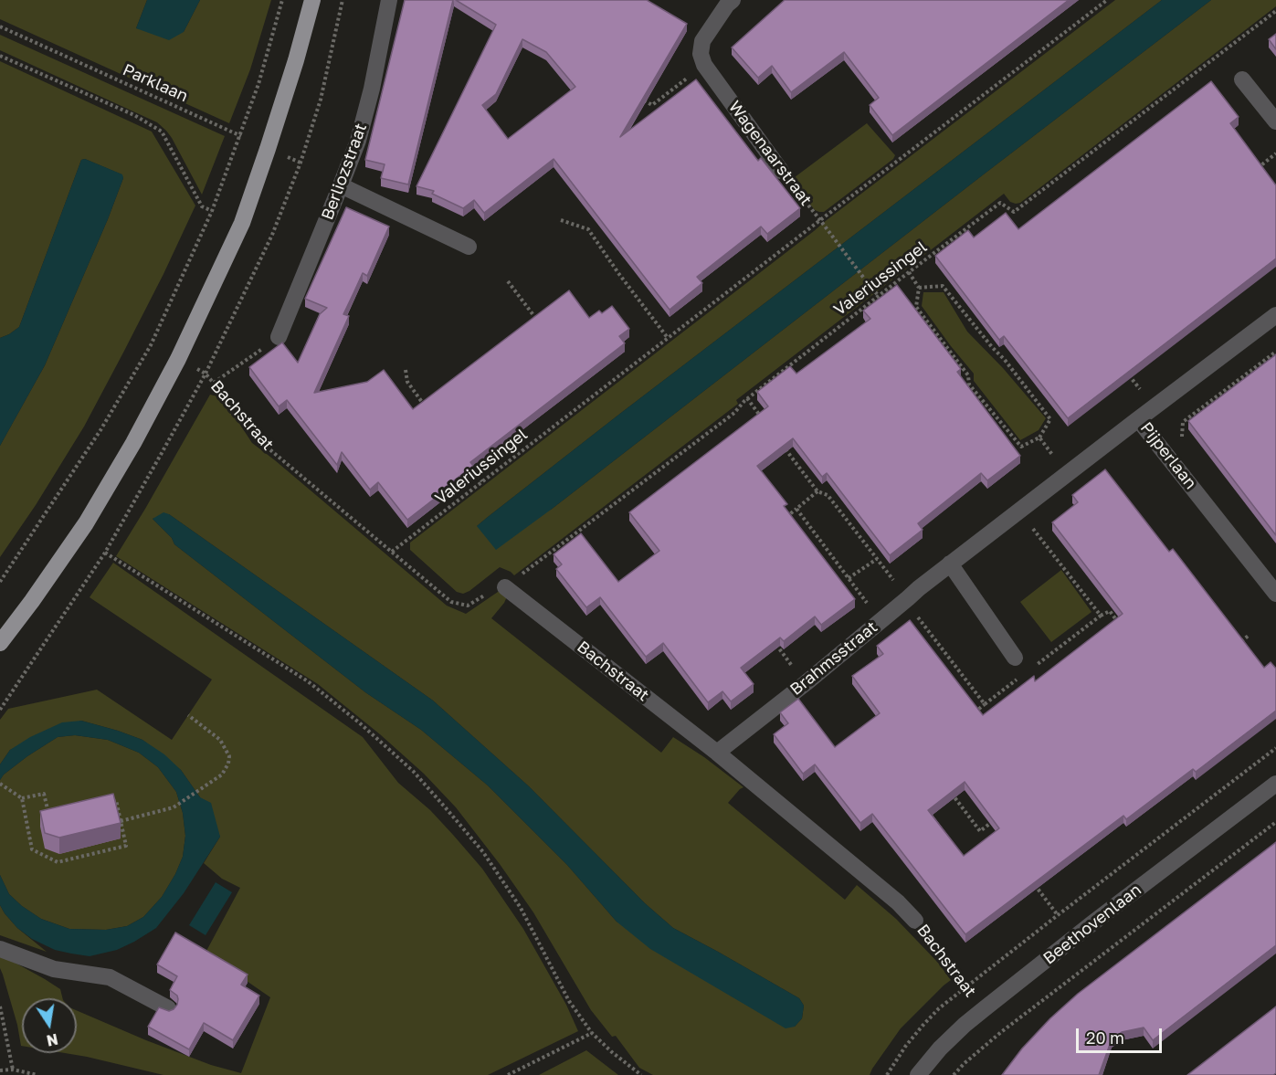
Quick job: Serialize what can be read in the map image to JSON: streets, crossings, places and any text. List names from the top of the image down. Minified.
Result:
{"streets":{"street":["Wagenaarstraat","Berliozstraat","Bachstraat","Pijperlaan","Brahmsstraat","Beethovenlaan"],"path":["Parklaan","Valeriussingel"]},"crossings":[["Wagenaarstraat","Valeriussingel"],["Valeriussingel","Bachstraat"],["Bachstraat","Brahmsstraat"],["Bachstraat","Beethovenlaan"],["Pijperlaan","Brahmsstraat"]],"scale_bar":"20 m","north":"bottom"}
